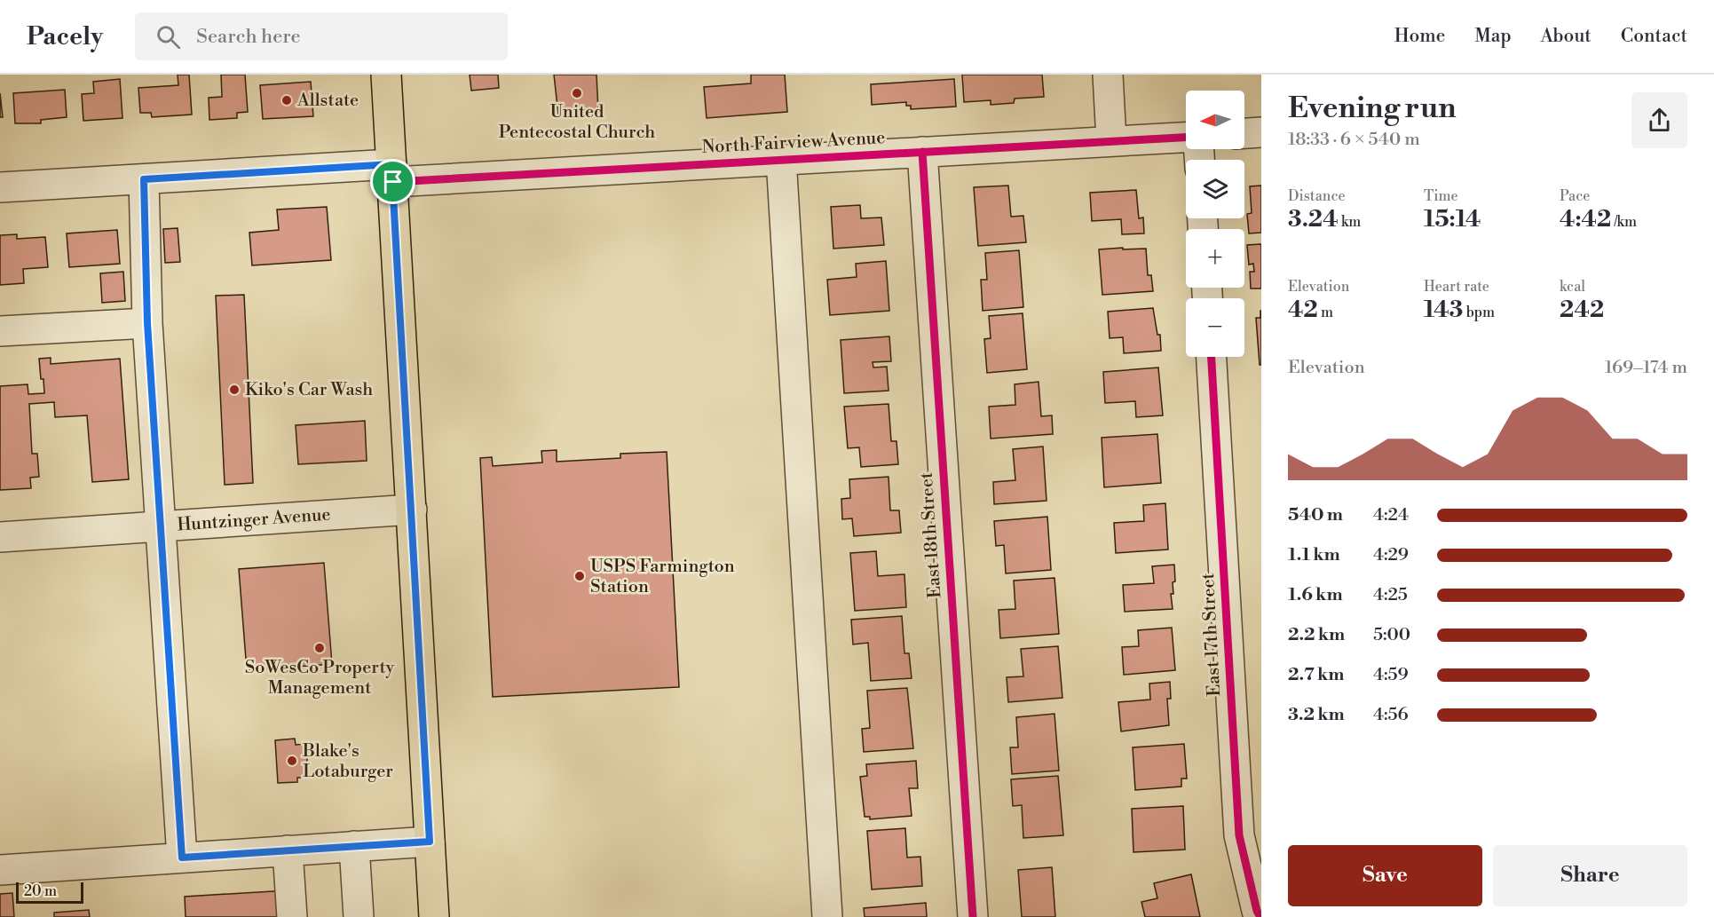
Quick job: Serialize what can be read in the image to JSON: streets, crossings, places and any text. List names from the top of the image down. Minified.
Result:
{"streets":{"street":["North Fairview Avenue","Huntzinger Avenue","East 18th Street","East 17th Street"]},"crossings":[["North Fairview Avenue","East 18th Street"]],"places":["United Pentecostal Church","Allstate","Kiko's Car Wash","USPS Farmington Station","SoWesCo Property Management","Blake's Lotaburger"],"scale_bar":"20 m","north":"left","page":{"header":"Pacely","search":"Search here","nav":["Home","Map","About","Contact"],"heading":["Evening run","18:33 · 6 × 540 m"],"map_buttons":["+","−"],"stats":[["Distance","3.24 km"],["Time","15:14"],["Pace","4:42 /km"],["Elevation","42 m"],["Heart rate","143 bpm"],["kcal","242"]],"chart":["Elevation","169–174 m"],"list":[{"name":"540 m","note":"4:24"},{"name":"1.1 km","note":"4:29"},{"name":"1.6 km","note":"4:25"},{"name":"2.2 km","note":"5:00"},{"name":"2.7 km","note":"4:59"},{"name":"3.2 km","note":"4:56"}],"buttons":["Save","Share"],"scale":"20 m"}}
